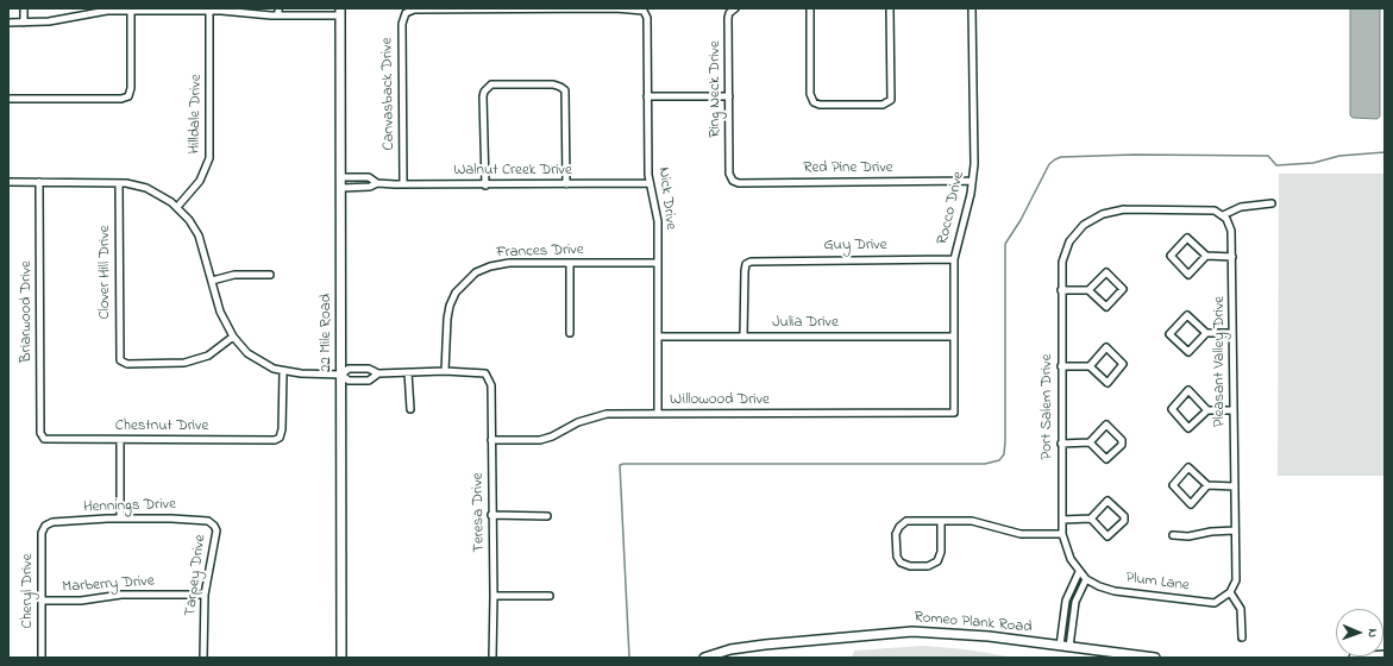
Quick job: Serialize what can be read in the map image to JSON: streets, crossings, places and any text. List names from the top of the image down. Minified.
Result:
{"streets":{"street":["Ring Neck Drive","Canvasback Drive","Hilldale Drive","Red Pine Drive","Walnut Creek Drive","Nick Drive","Rocco Drive","Guy Drive","Frances Drive","Clover Hill Drive","Briarwood Drive","Julia Drive","22 Mile Road","Pleasant Valley Drive","Willowood Drive","Port Salem Drive","Chestnut Drive","Hennings Drive","Teresa Drive","Tarpey Drive","Plum Lane","Marberry Drive","Cheryl Drive","Romeo Plank Road"]},"crossings":[["Ring Neck Drive","Red Pine Drive"],["Canvasback Drive","Walnut Creek Drive"],["Canvasback Drive","Nick Drive"],["Red Pine Drive","Rocco Drive"],["Walnut Creek Drive","Nick Drive"],["Walnut Creek Drive","22 Mile Road"],["Nick Drive","Frances Drive"],["Nick Drive","Julia Drive"],["Nick Drive","Willowood Drive"],["Rocco Drive","Guy Drive"],["Rocco Drive","Julia Drive"],["Rocco Drive","Willowood Drive"],["Guy Drive","Julia Drive"],["Frances Drive","Teresa Drive"],["Briarwood Drive","Chestnut Drive"],["Pleasant Valley Drive","Port Salem Drive"],["Pleasant Valley Drive","Plum Lane"],["Willowood Drive","Teresa Drive"],["Port Salem Drive","Plum Lane"],["Hennings Drive","Tarpey Drive"],["Hennings Drive","Cheryl Drive"],["Tarpey Drive","Marberry Drive"],["Marberry Drive","Cheryl Drive"]],"north":"right"}
